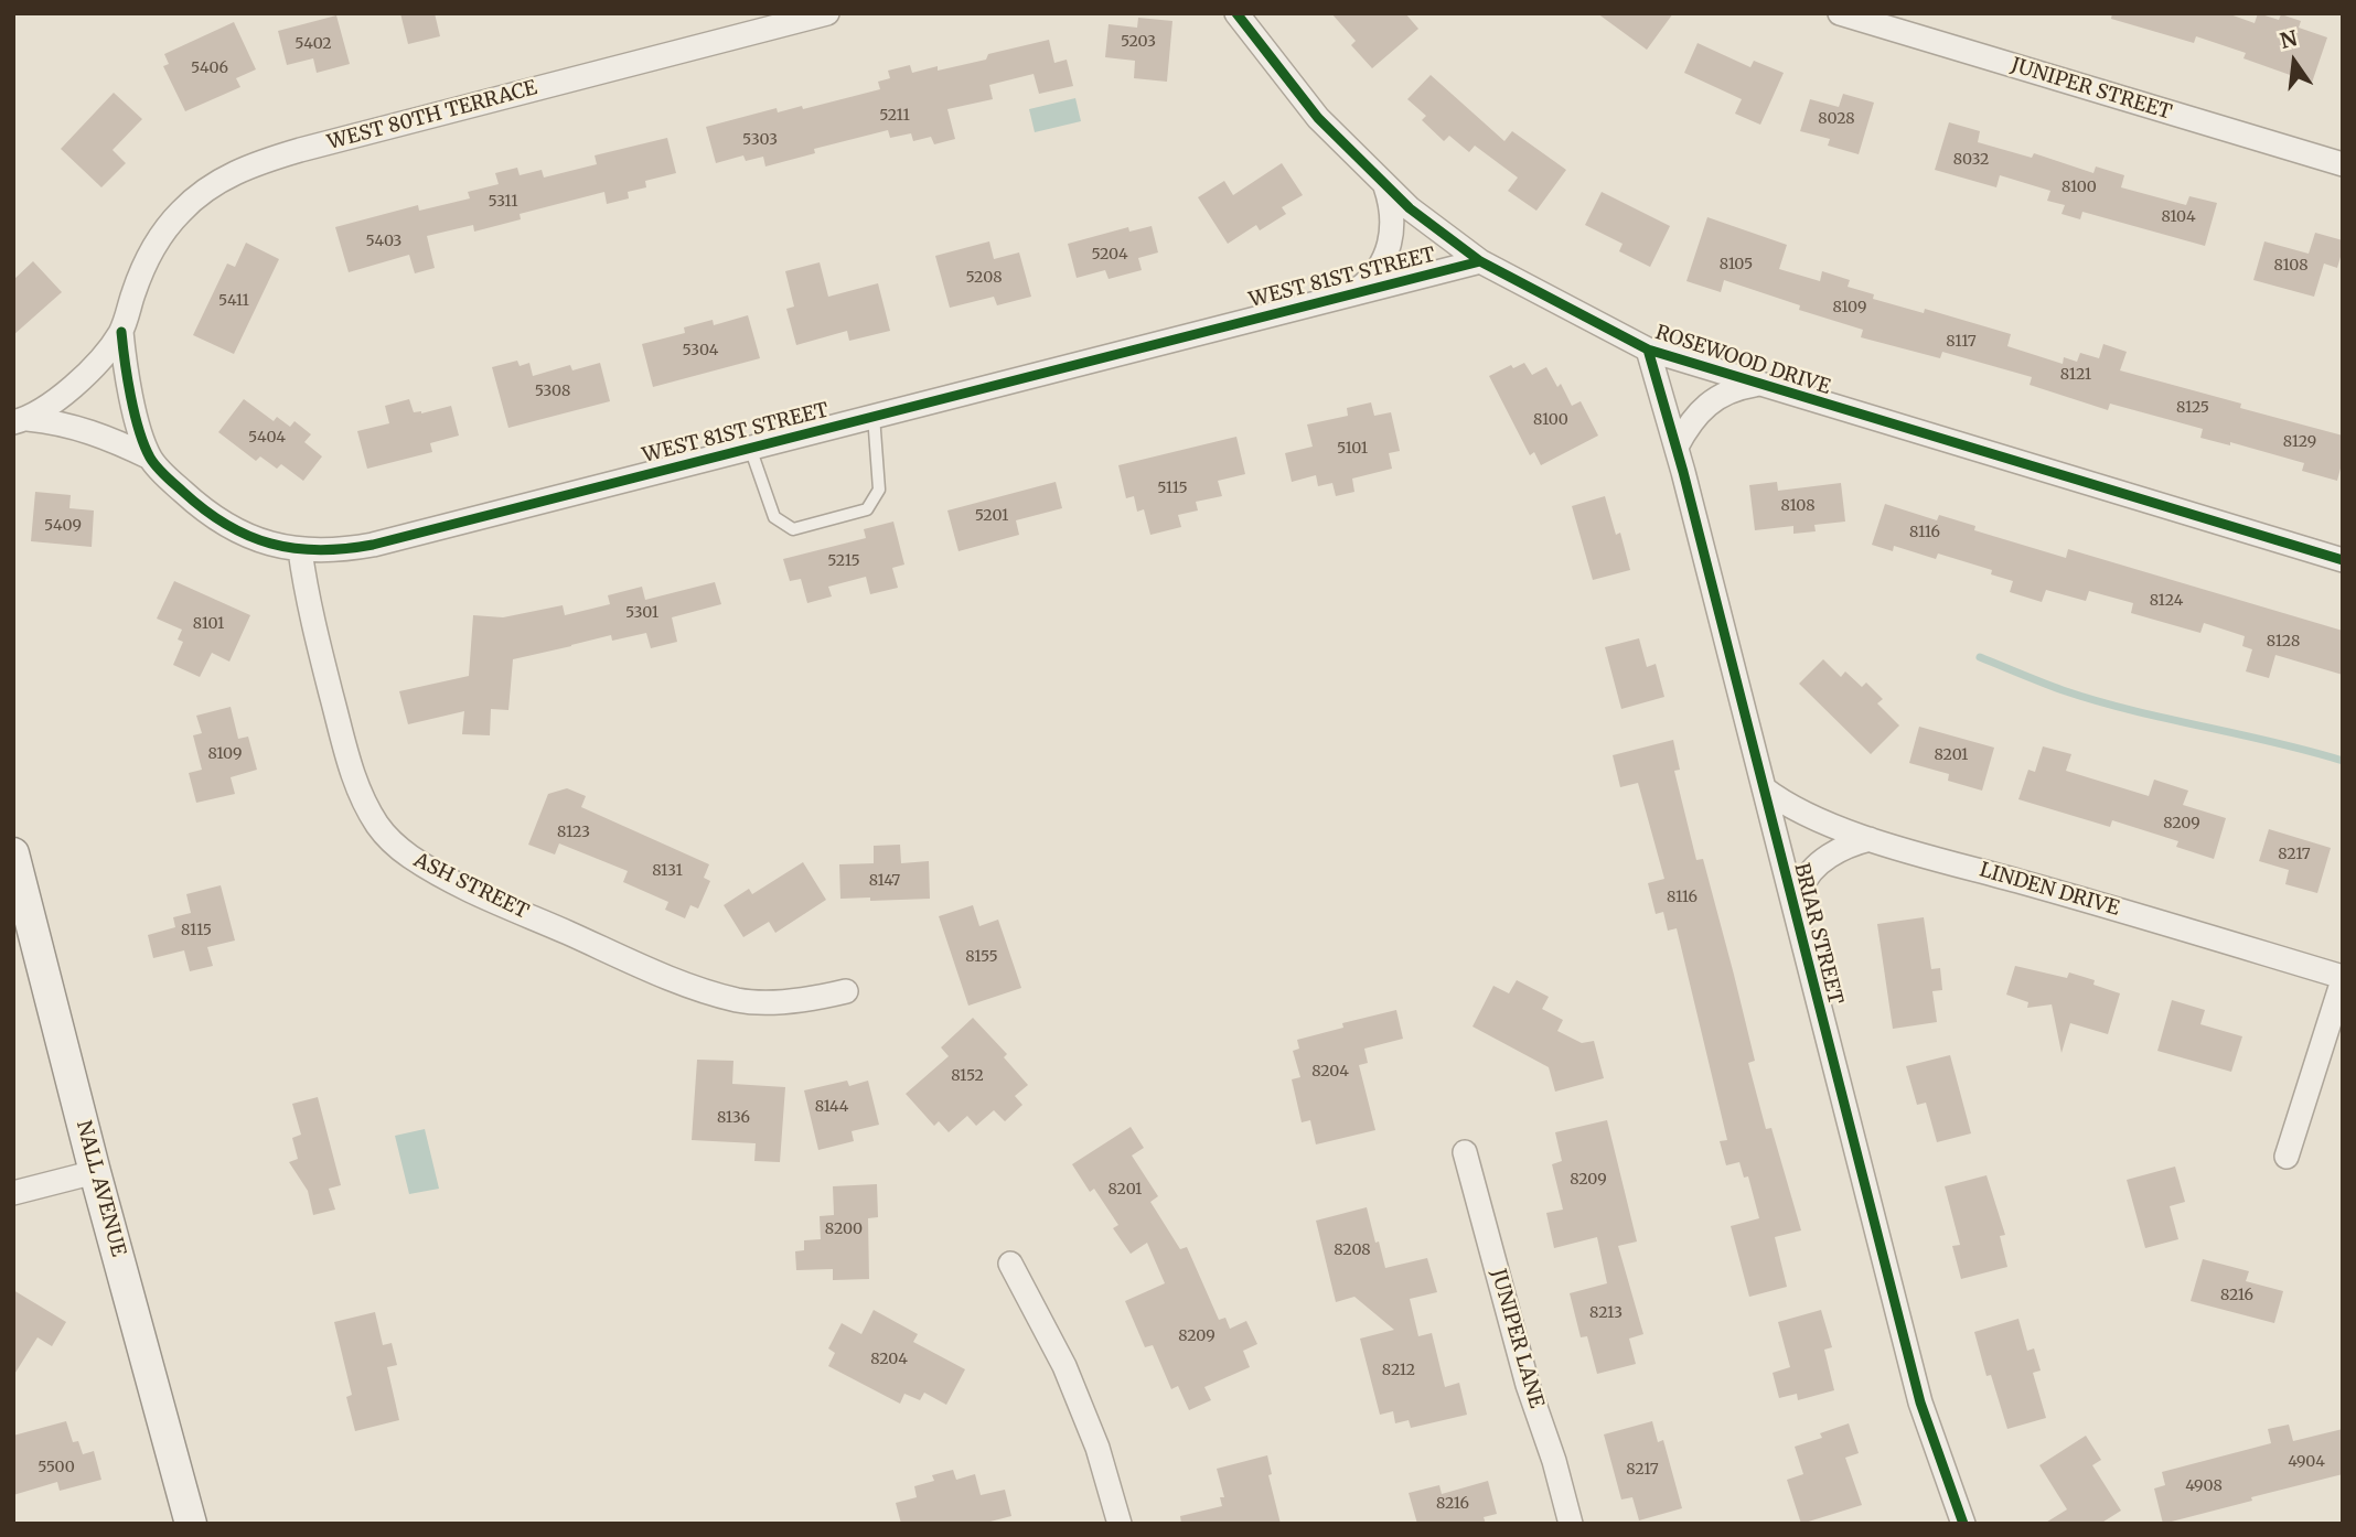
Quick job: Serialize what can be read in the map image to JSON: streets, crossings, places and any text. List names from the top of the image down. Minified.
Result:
{"streets":{"main road":["NALL AVENUE"],"street":["JUNIPER STREET","WEST 80TH TERRACE","WEST 81ST STREET","ROSEWOOD DRIVE","ASH STREET","LINDEN DRIVE","BRIAR STREET","JUNIPER LANE"]},"crossings":[["WEST 80TH TERRACE","WEST 81ST STREET"],["WEST 81ST STREET","ROSEWOOD DRIVE"],["WEST 81ST STREET","ASH STREET"],["ROSEWOOD DRIVE","BRIAR STREET"],["LINDEN DRIVE","BRIAR STREET"]],"house_numbers":["5203","5402","5406","5211","8028","5303","8032","8100","5311","8104","5403","5204","8105","8108","5208","5411","8109","8117","5304","8121","5308","8125","8100","5404","8129","5101","5115","8108","5201","5409","8116","5215","8124","5301","8101","8128","8109","8201","8209","8123","8217","8131","8147","8116","8115","8155","8204","8152","8144","8136","8209","8201","8200","8208","8216","8213","8209","8204","8212","4904","5500","8217","4908","8216"],"north":"top"}
